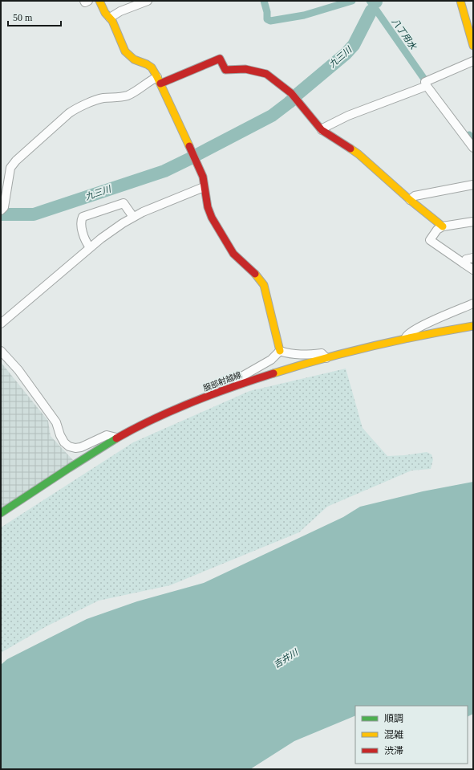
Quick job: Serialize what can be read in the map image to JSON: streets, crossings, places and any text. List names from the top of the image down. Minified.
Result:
{"streets":{"street":["服部射越線"]},"water":["八丁用水","九三川","吉井川"],"legend":["順調","混雑","渋滞"],"scale_bar":"50 m"}
